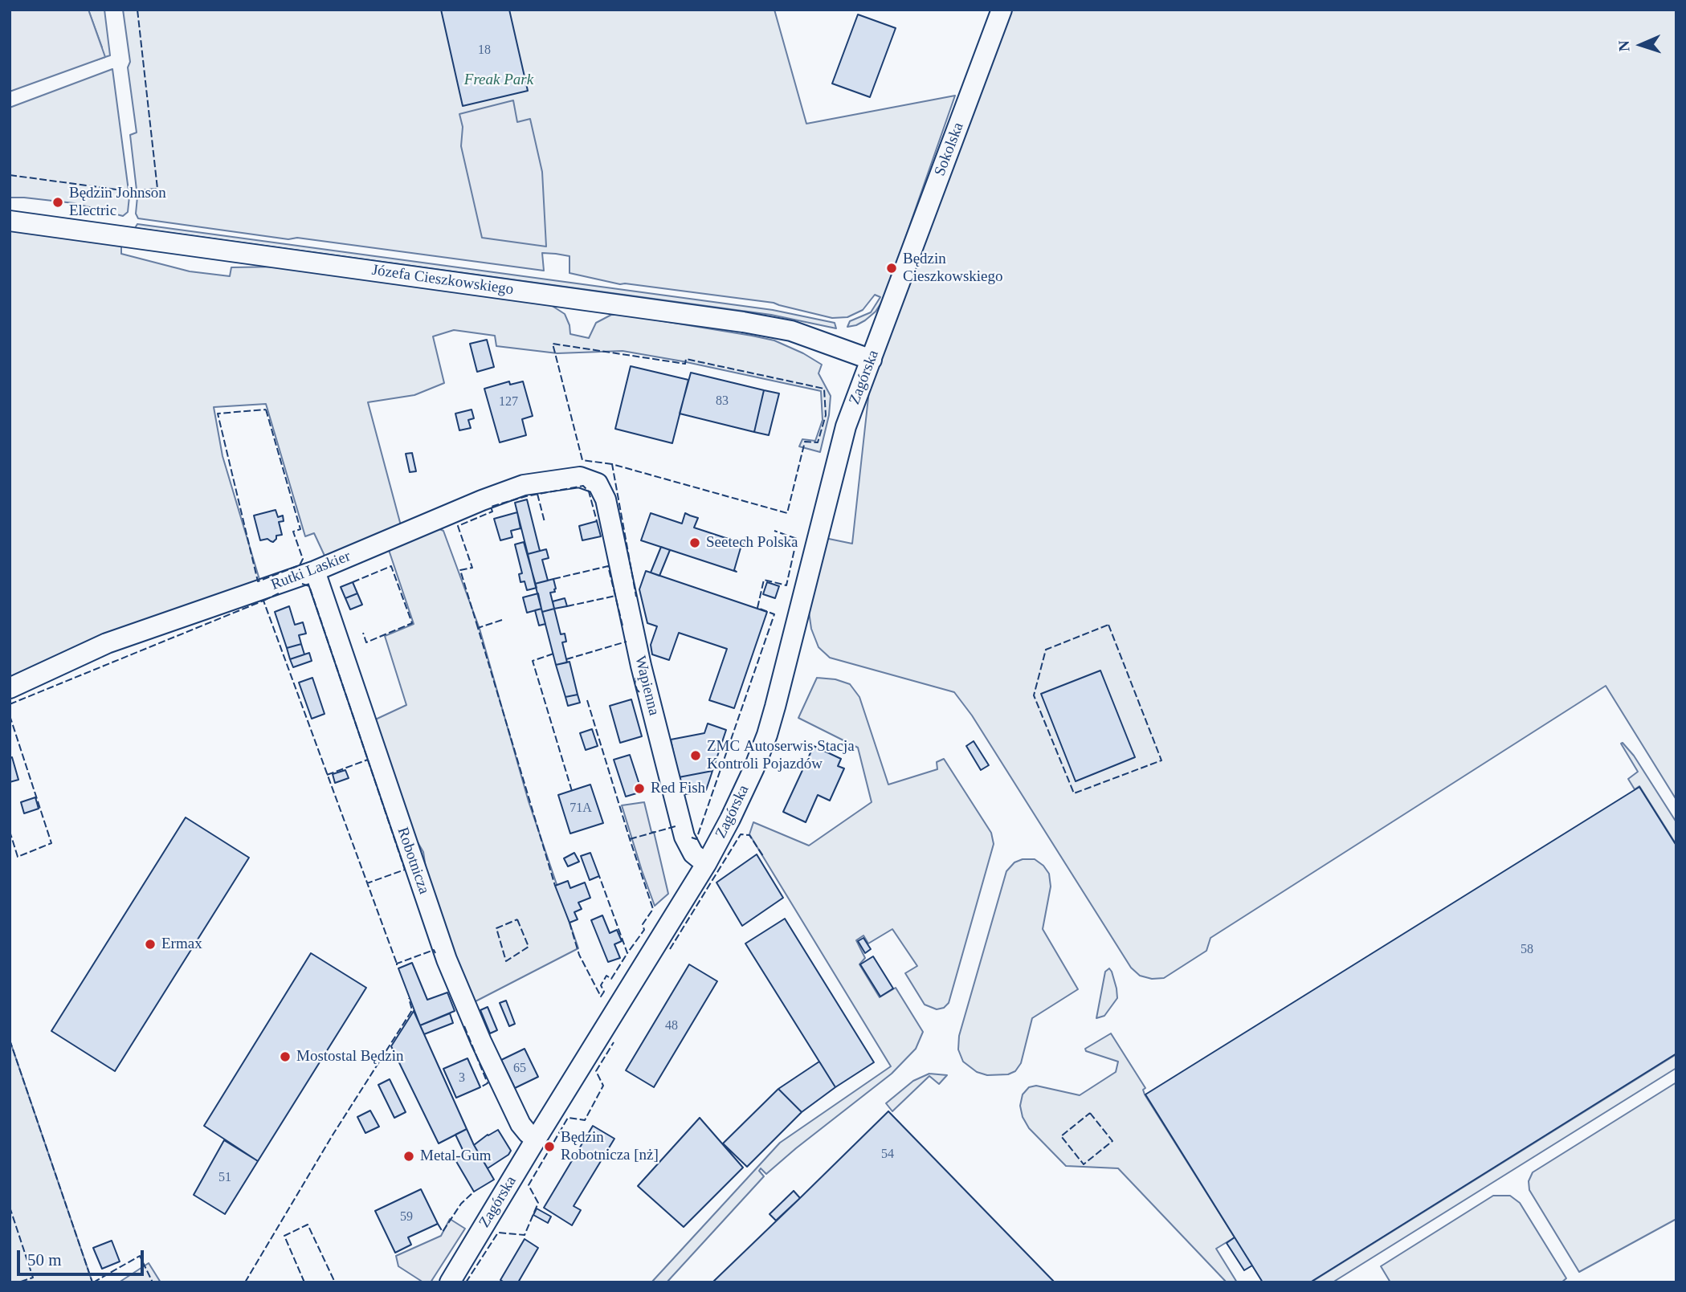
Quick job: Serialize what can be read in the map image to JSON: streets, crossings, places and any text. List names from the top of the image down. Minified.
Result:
{"streets":{"street":["Sokolska","Józefa Cieszkowskiego","Zagórska","Rutki Laskier","Wapienna","Robotnicza"]},"crossings":[["Sokolska","Zagórska"],["Józefa Cieszkowskiego","Zagórska"],["Zagórska","Wapienna"],["Zagórska","Robotnicza"],["Rutki Laskier","Wapienna"],["Rutki Laskier","Robotnicza"]],"parks":["Freak Park"],"places":["Będzin Johnson Electric","Będzin Cieszkowskiego","Seetech Polska","ZMC Autoserwis Stacja Kontroli Pojazdów","Red Fish","Ermax","Mostostal Będzin","Będzin Robotnicza [nż]","Metal-Gum"],"house_numbers":["18","83","127","71A","58","48","65","3","54","51","59"],"scale_bar":"50 m","north":"left"}
